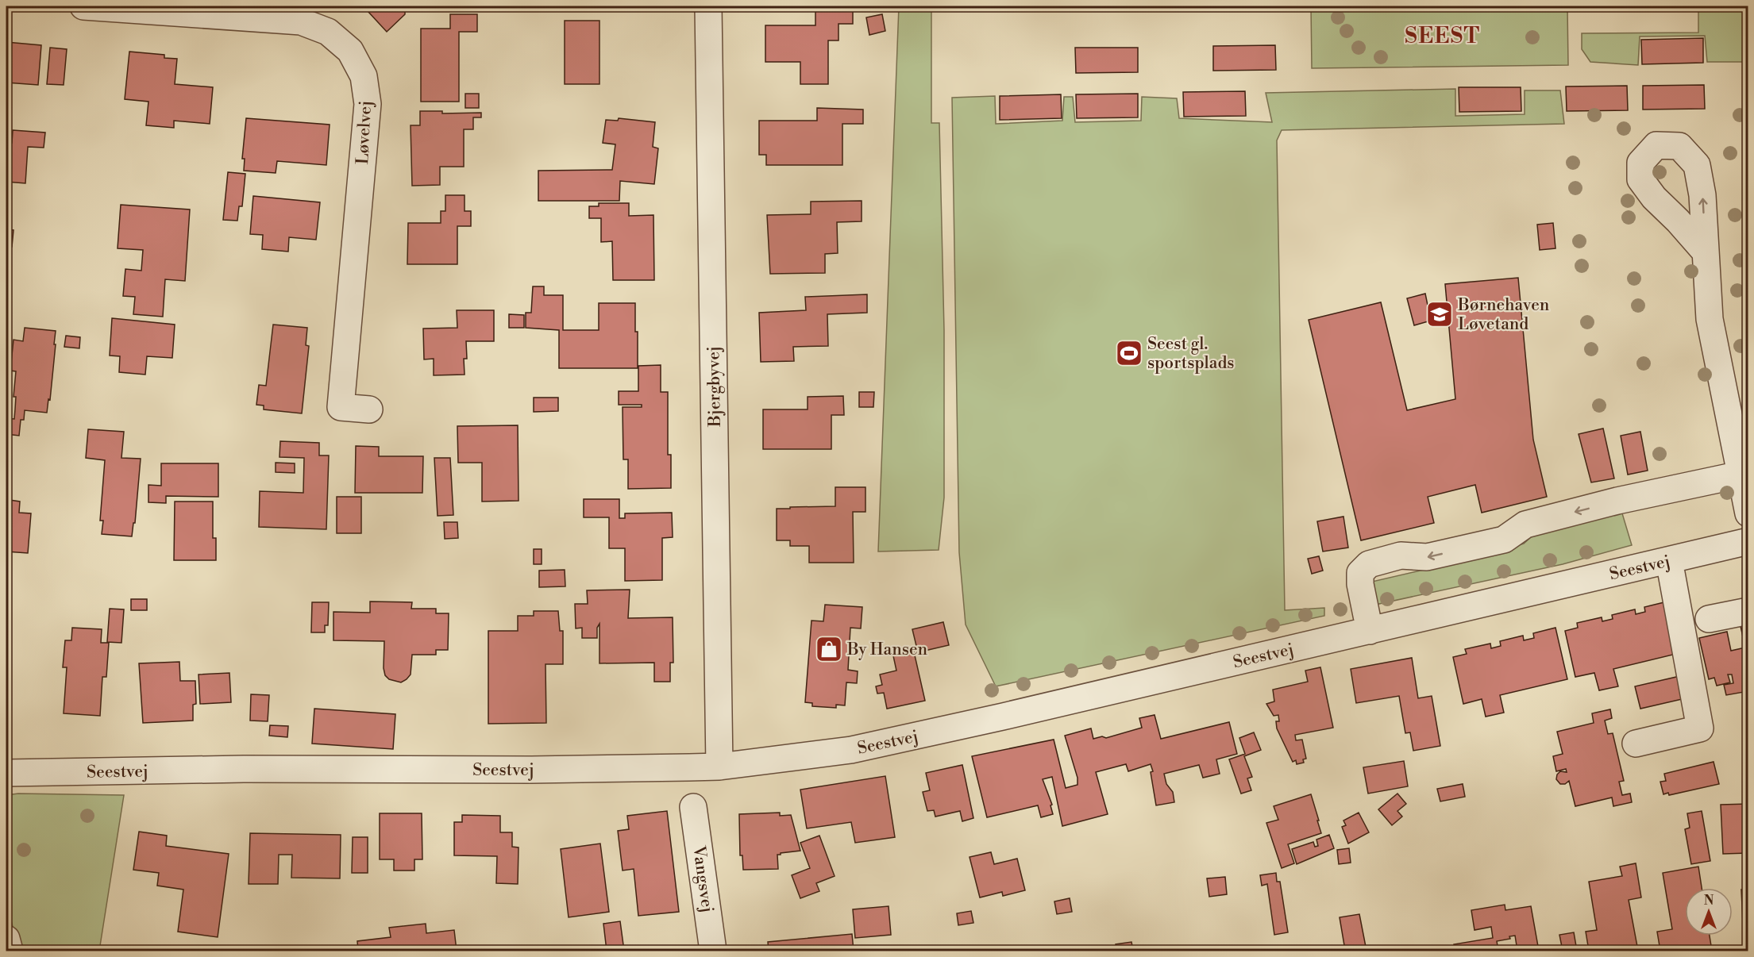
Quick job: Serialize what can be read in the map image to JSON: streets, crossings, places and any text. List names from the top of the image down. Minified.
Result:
{"streets":{"street":["Løvelvej","Bjergbyvej","Seestvej","Vangsvej"]},"crossings":[["Bjergbyvej","Seestvej"]],"districts":["SEEST"],"places":{"school or university":["Børnehaven Løvetand"],"sports":["Seest gl. sportsplads"],"shop":["By Hansen"]},"north":"top"}
